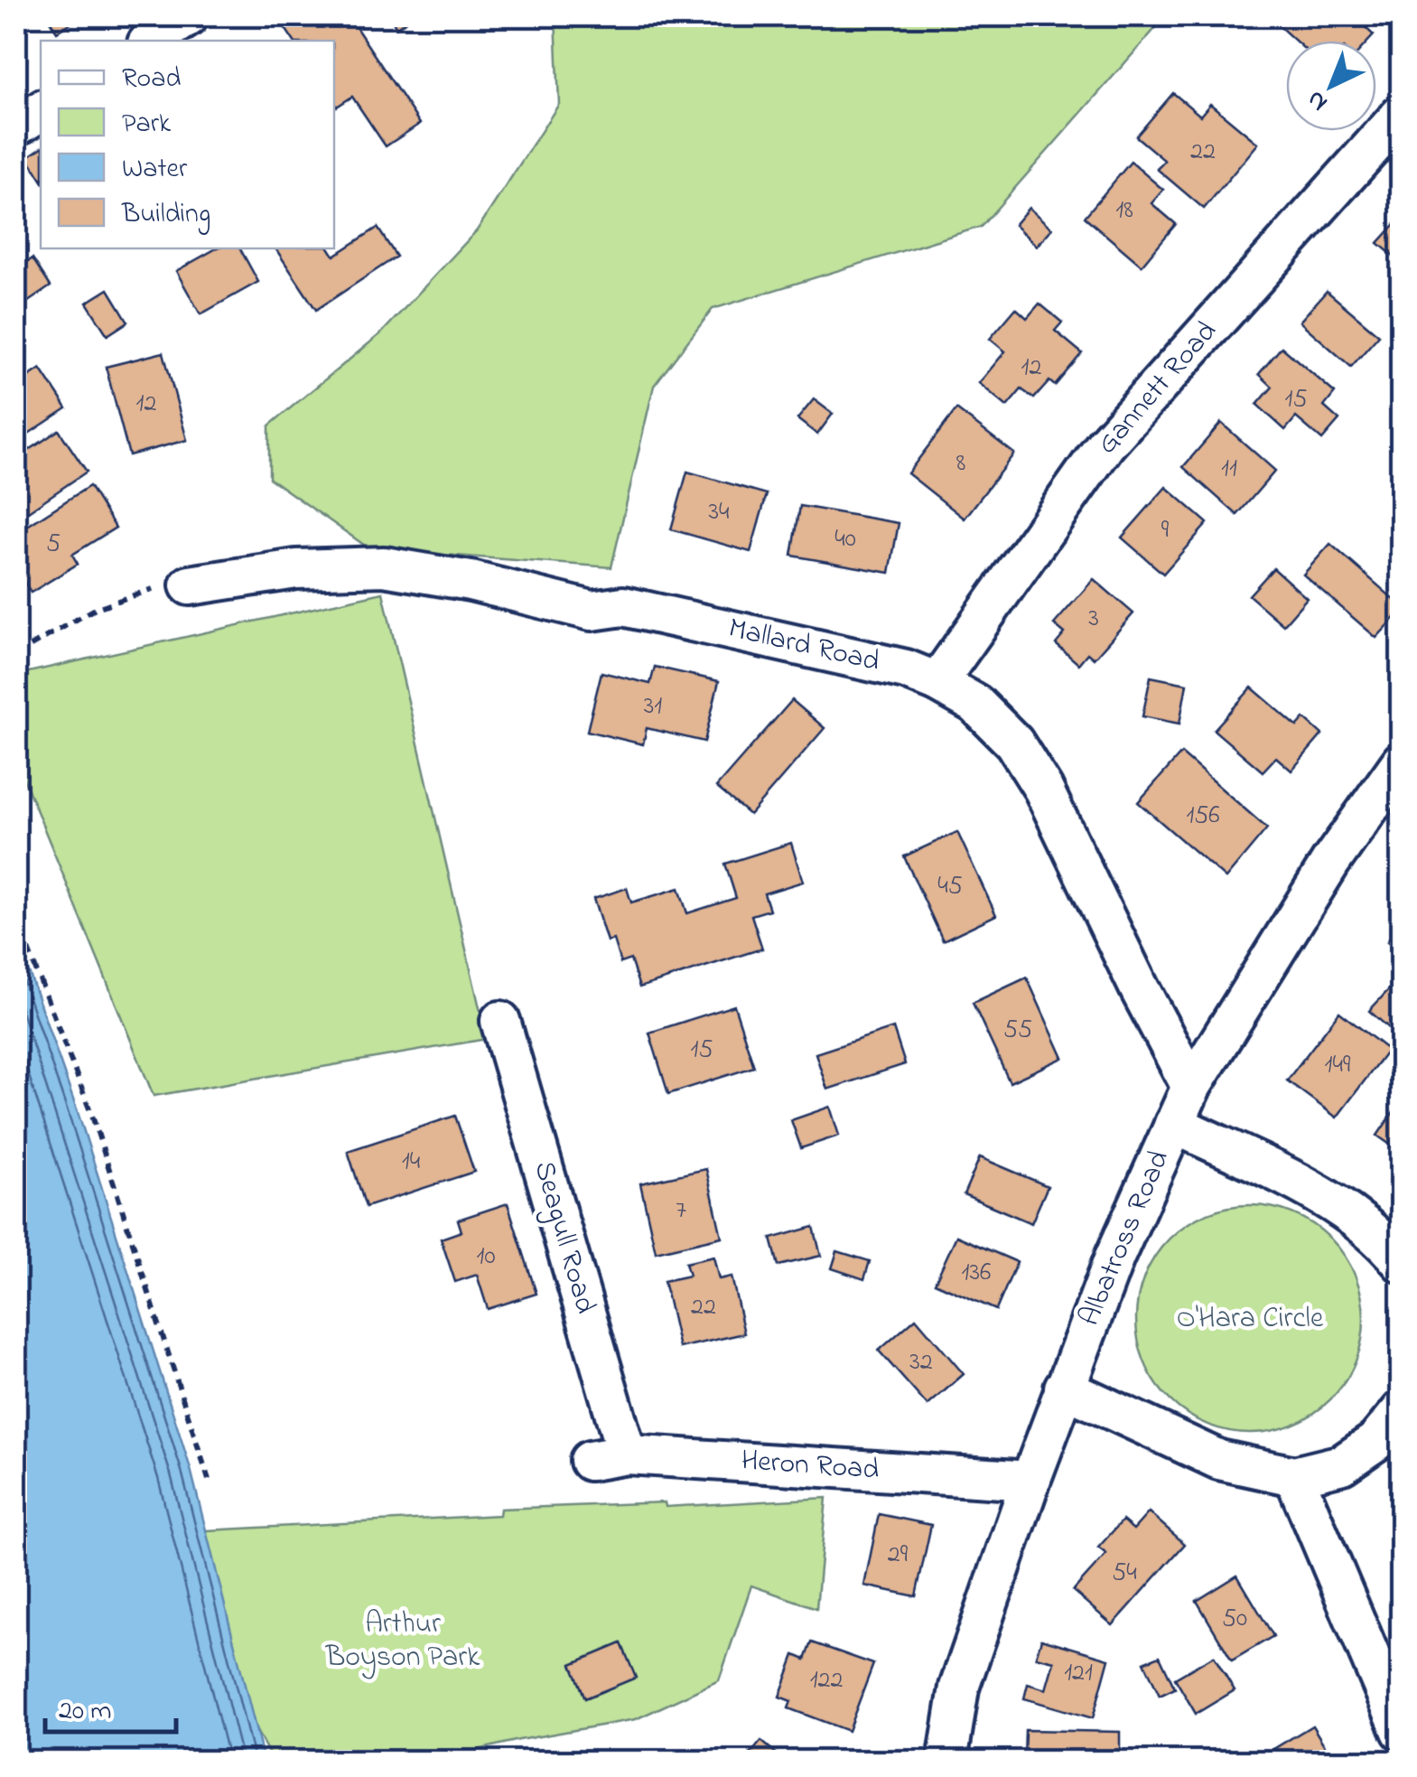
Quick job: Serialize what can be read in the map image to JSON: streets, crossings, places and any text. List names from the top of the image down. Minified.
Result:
{"streets":{"street":["Gannett Road","Mallard Road","Seagull Road","Albatross Road","Heron Road"]},"crossings":[["Gannett Road","Mallard Road"],["Mallard Road","Albatross Road"],["Seagull Road","Heron Road"],["Albatross Road","Heron Road"]],"parks":["O'Hara Circle","Arthur Boyson Park"],"house_numbers":["22","18","12","15","12","8","11","34","9","40","5","3","31","156","45","55","15","149","14","7","10","136","22","32","29","54","50","121","122"],"legend":["Road","Park","Water","Building"],"scale_bar":"20 m","north":"bottom left"}
